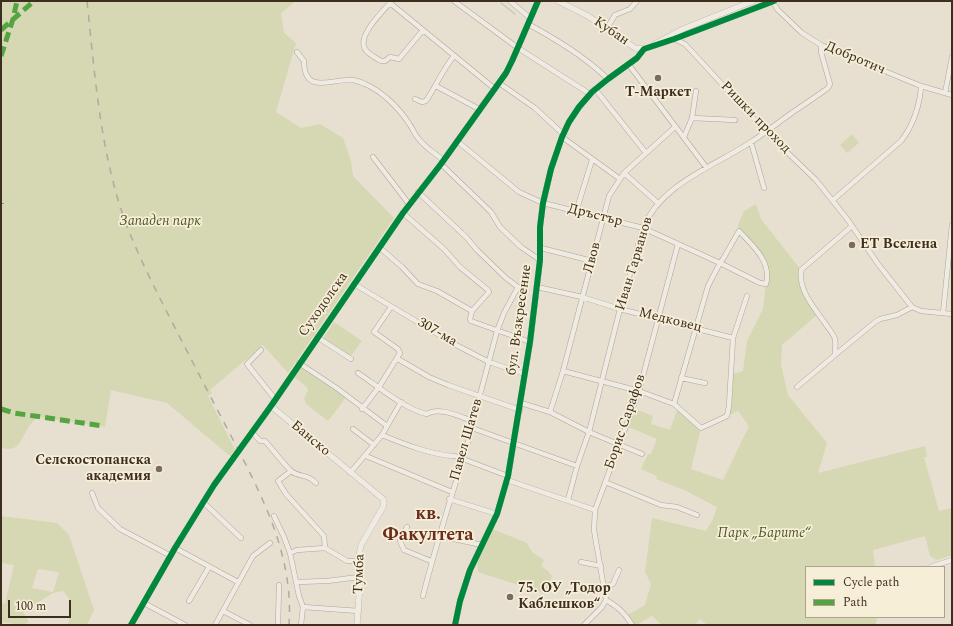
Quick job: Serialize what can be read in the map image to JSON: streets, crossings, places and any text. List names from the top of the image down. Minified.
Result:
{"streets":{"street":["Кубан","Добротич","Ришки проход","Дръстър","Лвов","Иван Гарванов","Суходолска","бул. Възкресение","Медковец","307-ма","Борис Сарафов","Банско","Павел Шатев","Тумба"]},"crossings":[["Кубан","бул. Възкресение"],["Добротич","Иван Гарванов"],["Добротич","бул. Възкресение"],["Ришки проход","Иван Гарванов"],["Ришки проход","бул. Възкресение"],["Дръстър","Лвов"],["Дръстър","Иван Гарванов"],["Дръстър","Суходолска"],["Дръстър","бул. Възкресение"],["Дръстър","Борис Сарафов"],["Лвов","Медковец"],["Иван Гарванов","Медковец"],["Суходолска","307-ма"],["Суходолска","Банско"],["Суходолска","Павел Шатев"],["бул. Възкресение","Медковец"],["бул. Възкресение","307-ма"],["Медковец","Борис Сарафов"],["307-ма","Павел Шатев"],["Банско","Тумба"]],"districts":["кв. Факултета"],"parks":["Западен парк","Парк „Барите“"],"places":["Т-Маркет","ЕТ Вселена","Селскостопанска академия","75. ОУ „Тодор Каблешков“"],"legend":["Cycle path","Path"],"scale_bar":"100 m"}
